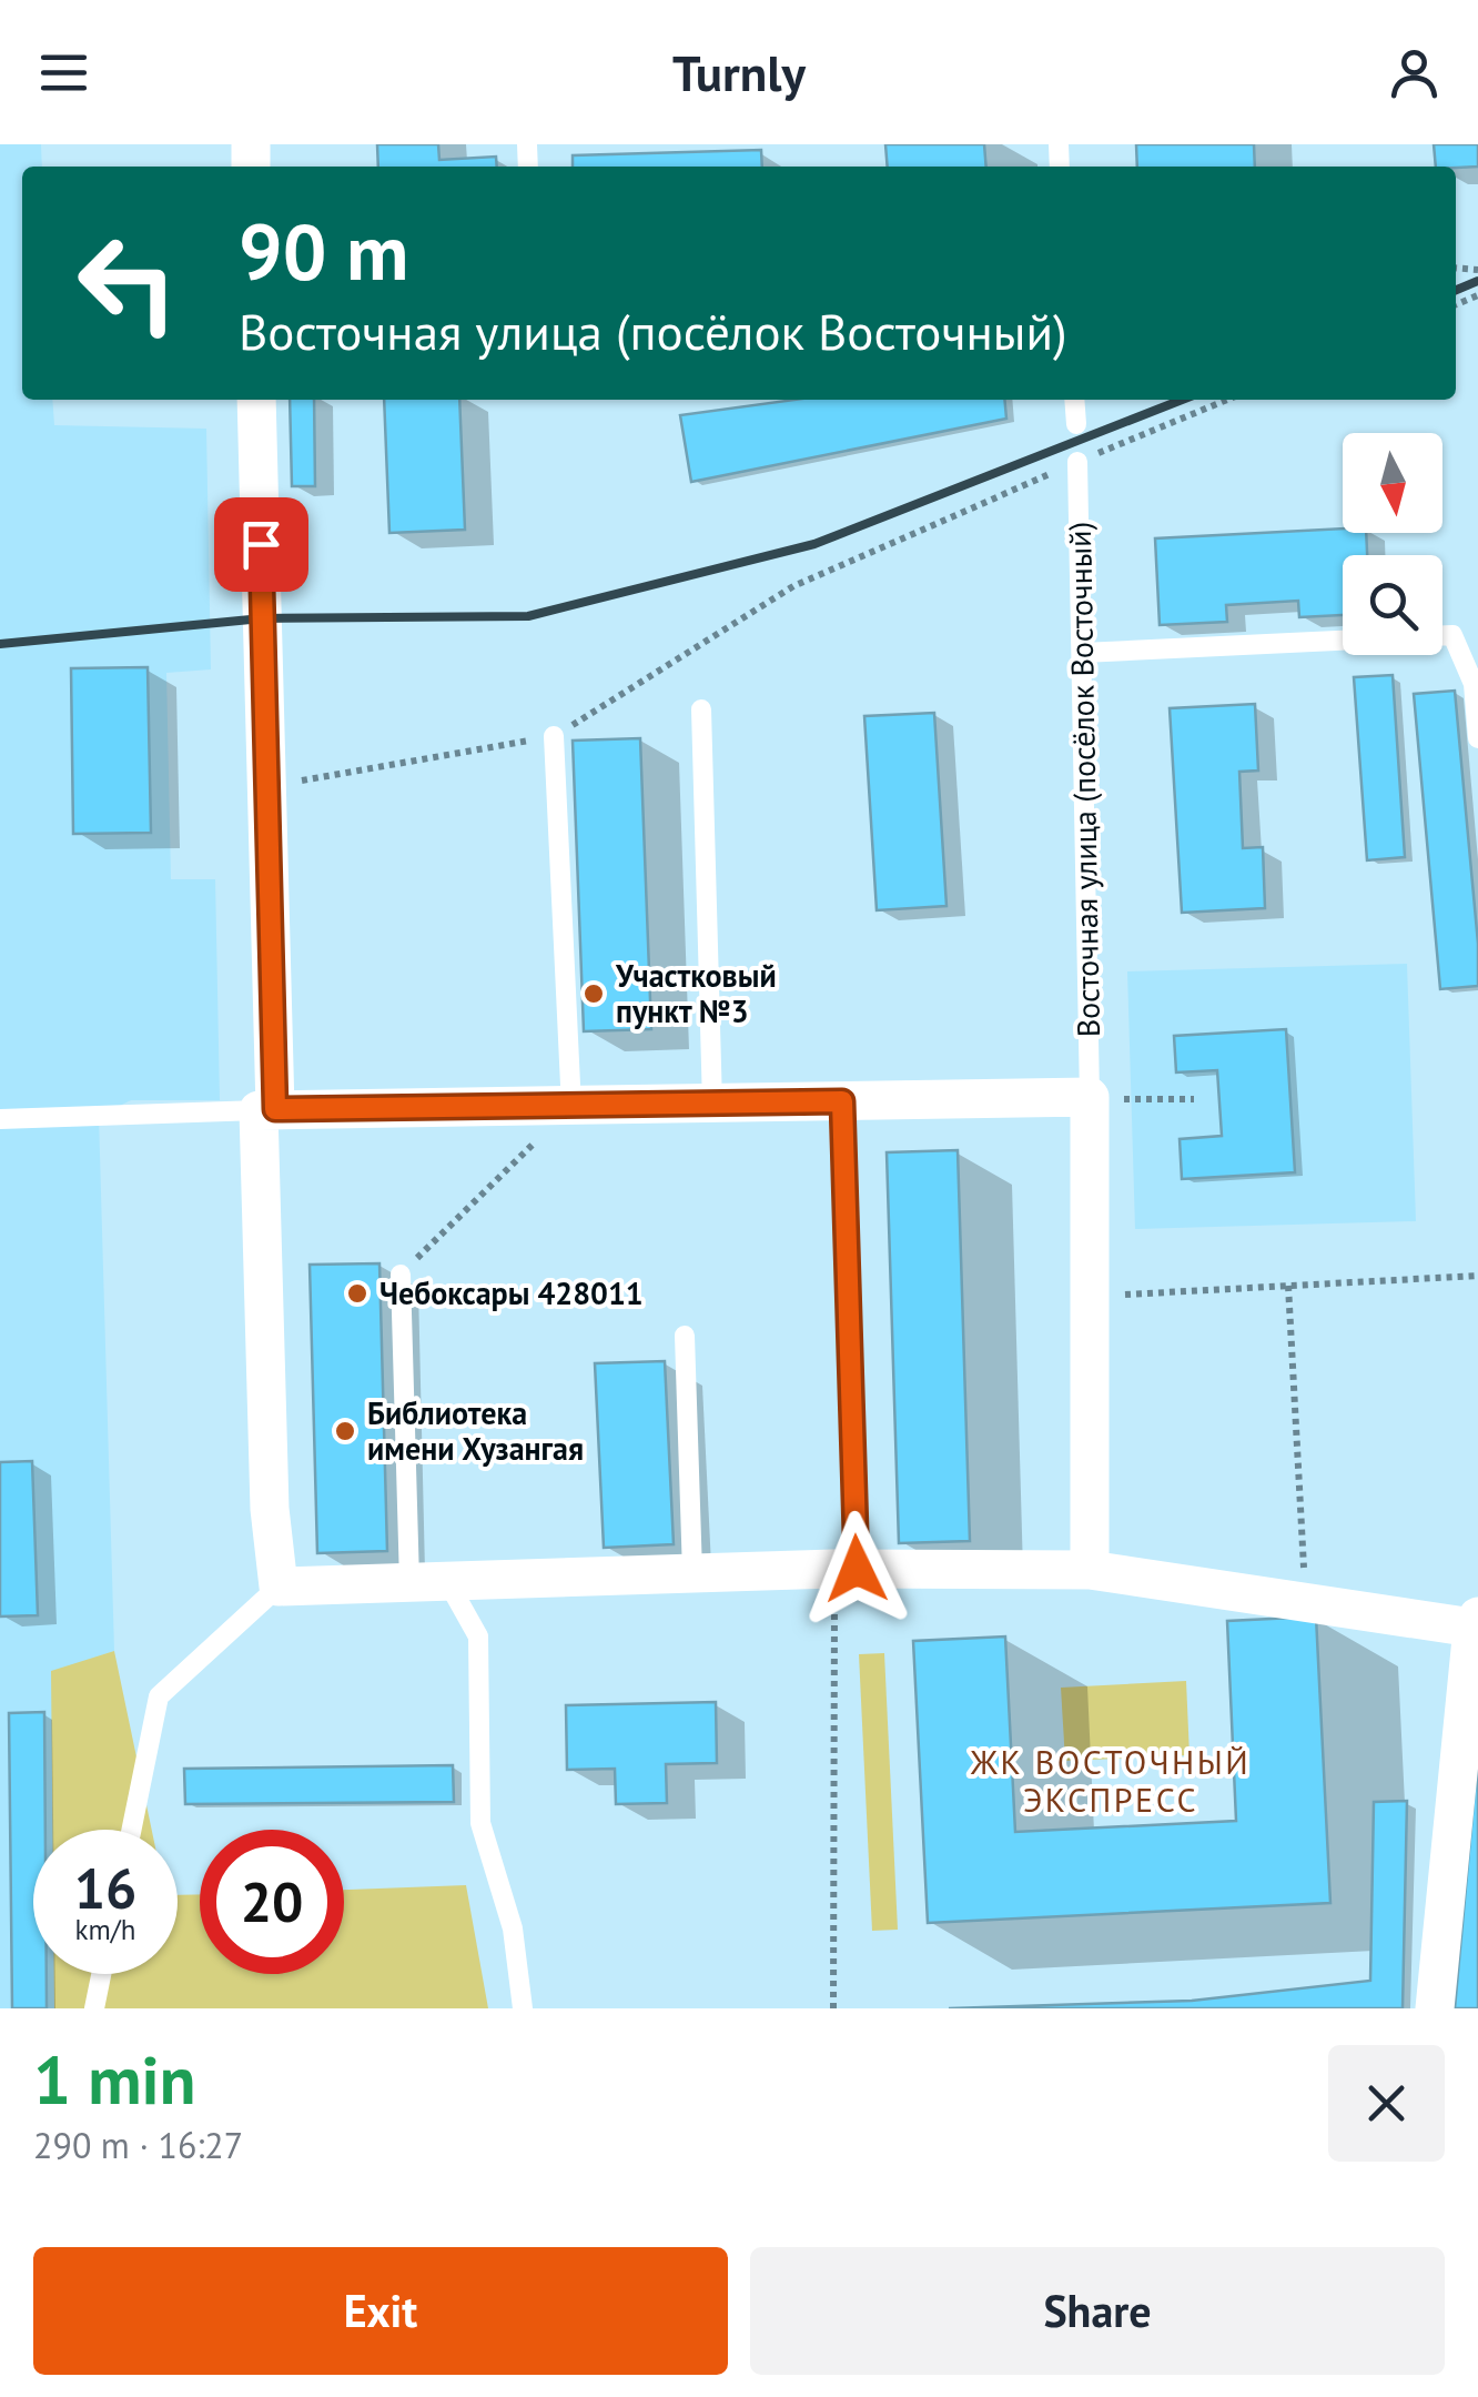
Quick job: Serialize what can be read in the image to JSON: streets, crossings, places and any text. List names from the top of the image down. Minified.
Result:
{"streets":{"street":["Восточная улица (посёлок Восточный)"]},"districts":["ЖК ВОСТОЧНЫЙ ЭКСПРЕСС"],"places":["Участковый пункт №3","Чебоксары 428011","Библиотека имени Хузангая"],"north":"bottom","page":{"header":"Turnly","turn":["90 m","Восточная улица (посёлок Восточный)"],"speed":"16 km/h","limit":"20","heading":["1 min","290 m · 16:27"],"buttons":["Exit","Share"]}}
